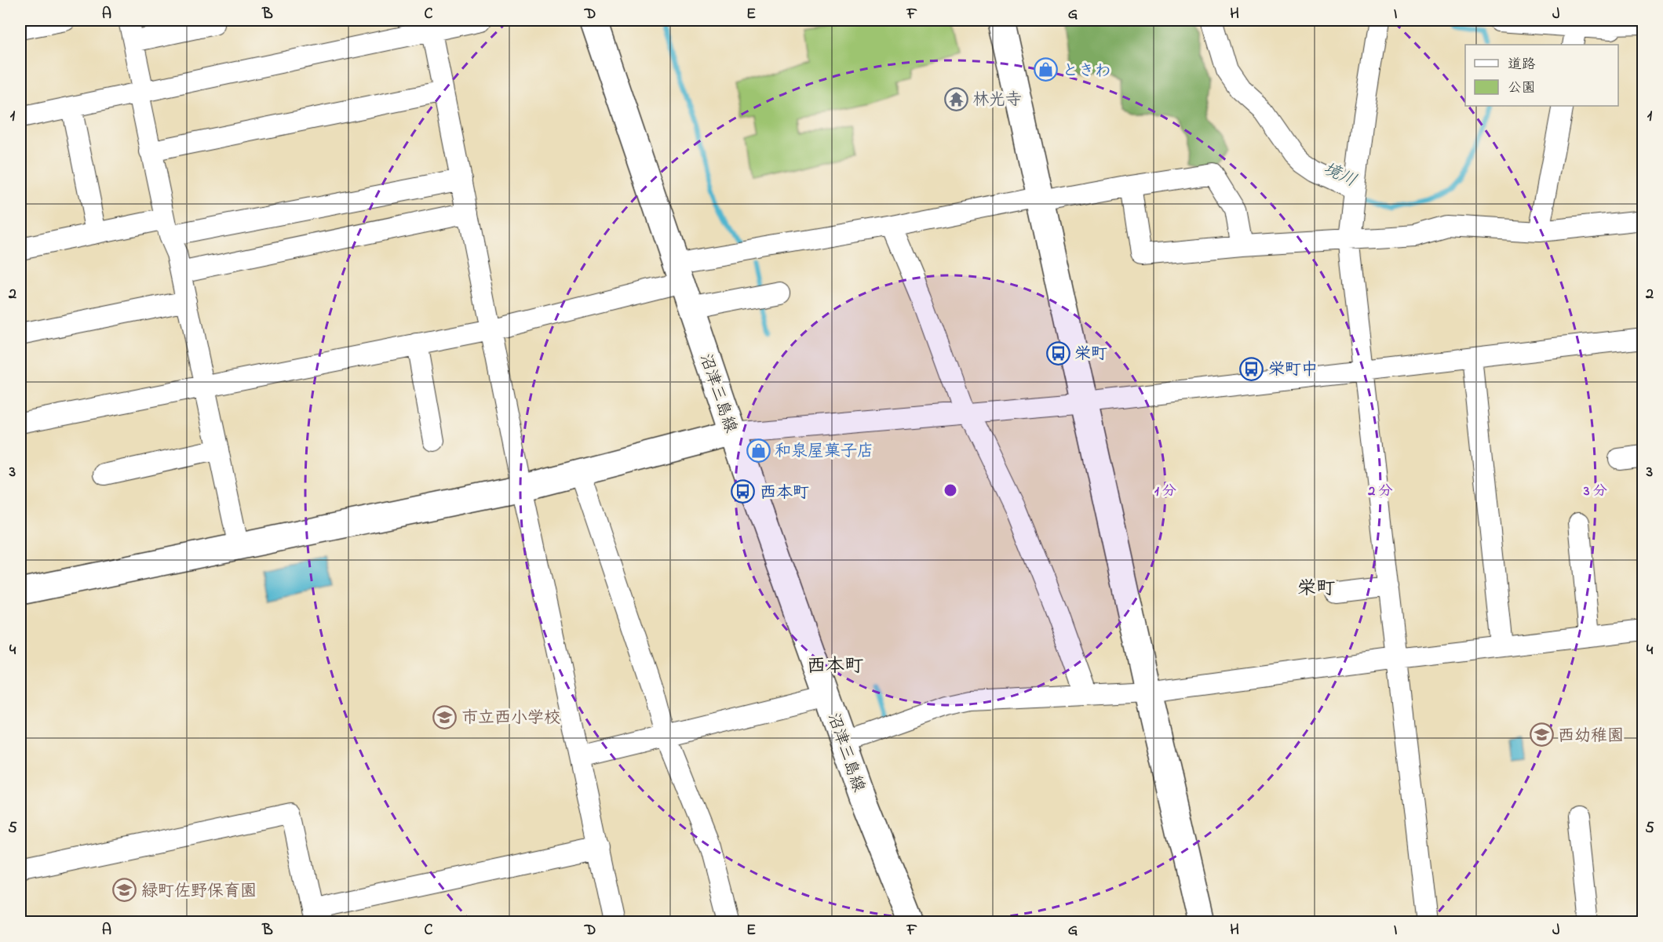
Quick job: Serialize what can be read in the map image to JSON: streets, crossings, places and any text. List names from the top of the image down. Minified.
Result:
{"streets":{"street":["沼津三島線"]},"districts":["栄町","西本町"],"water":["境川"],"places":{"shop":["ときわ","和泉屋菓子店"],"temple":["林光寺"],"bus stop":["栄町","栄町中","西本町"],"school or university":["市立西小学校","西幼稚園","緑町佐野保育園"]},"legend":["道路","公園"],"grid":{"columns":["A","B","C","D","E","F","G","H","I","J"],"rows":["1","2","3","4","5"]},"rings":["1 分","2 分","3 分"]}
